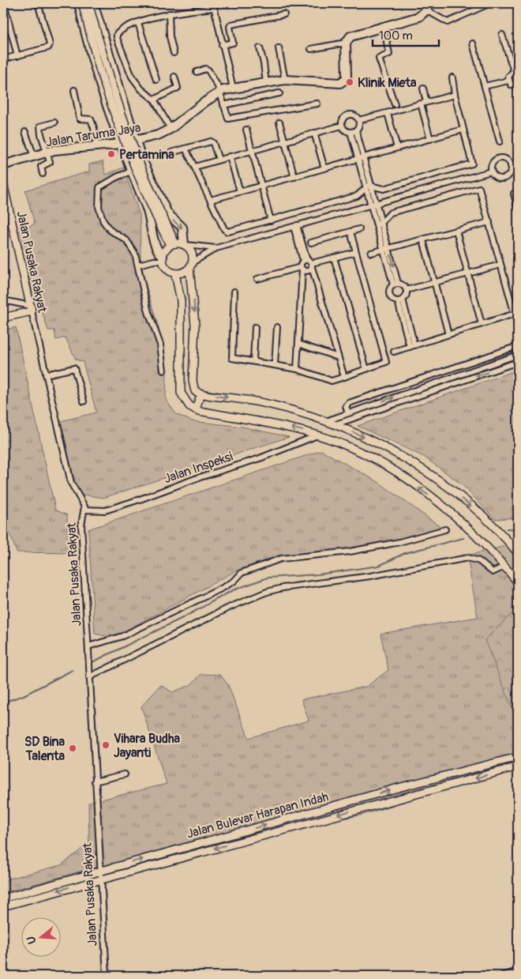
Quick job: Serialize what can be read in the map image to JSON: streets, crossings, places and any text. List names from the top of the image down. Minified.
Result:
{"streets":{"main road":["Jalan Taruma Jaya"],"street":["Jalan Pusaka Rakyat","Jalan Inspeksi","Jalan Bulevar Harapan Indah"]},"crossings":[["Jalan Pusaka Rakyat","Jalan Inspeksi"],["Jalan Pusaka Rakyat","Jalan Bulevar Harapan Indah"]],"places":["Klinik Mieta","Pertamina","Vihara Budha Jayanti","SD Bina Talenta"],"scale_bar":"100 m","north":"left"}
